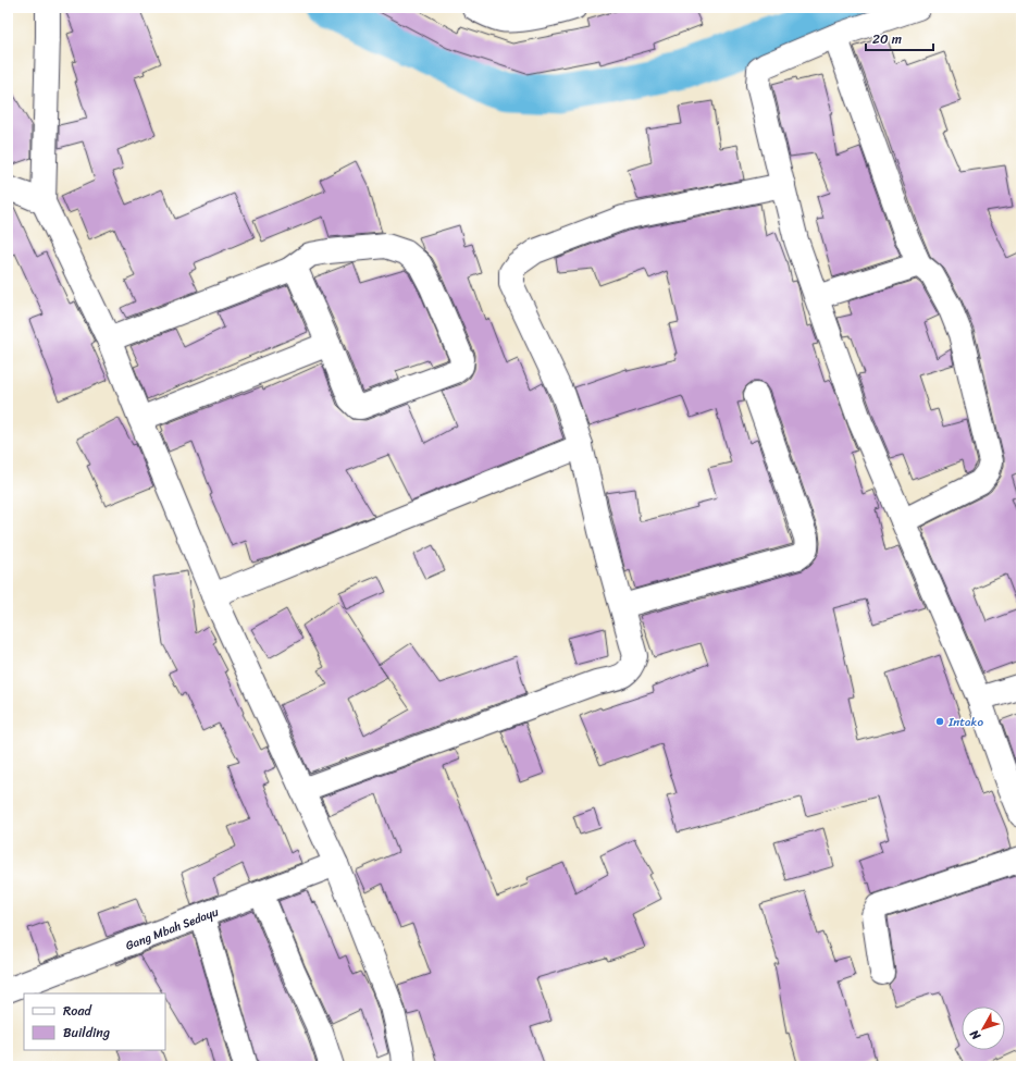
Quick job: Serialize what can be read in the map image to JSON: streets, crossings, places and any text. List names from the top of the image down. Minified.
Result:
{"streets":{"street":["Gang Mbah Sedayu"]},"places":["Intako"],"legend":["Road","Building"],"scale_bar":"20 m","north":"bottom left"}
